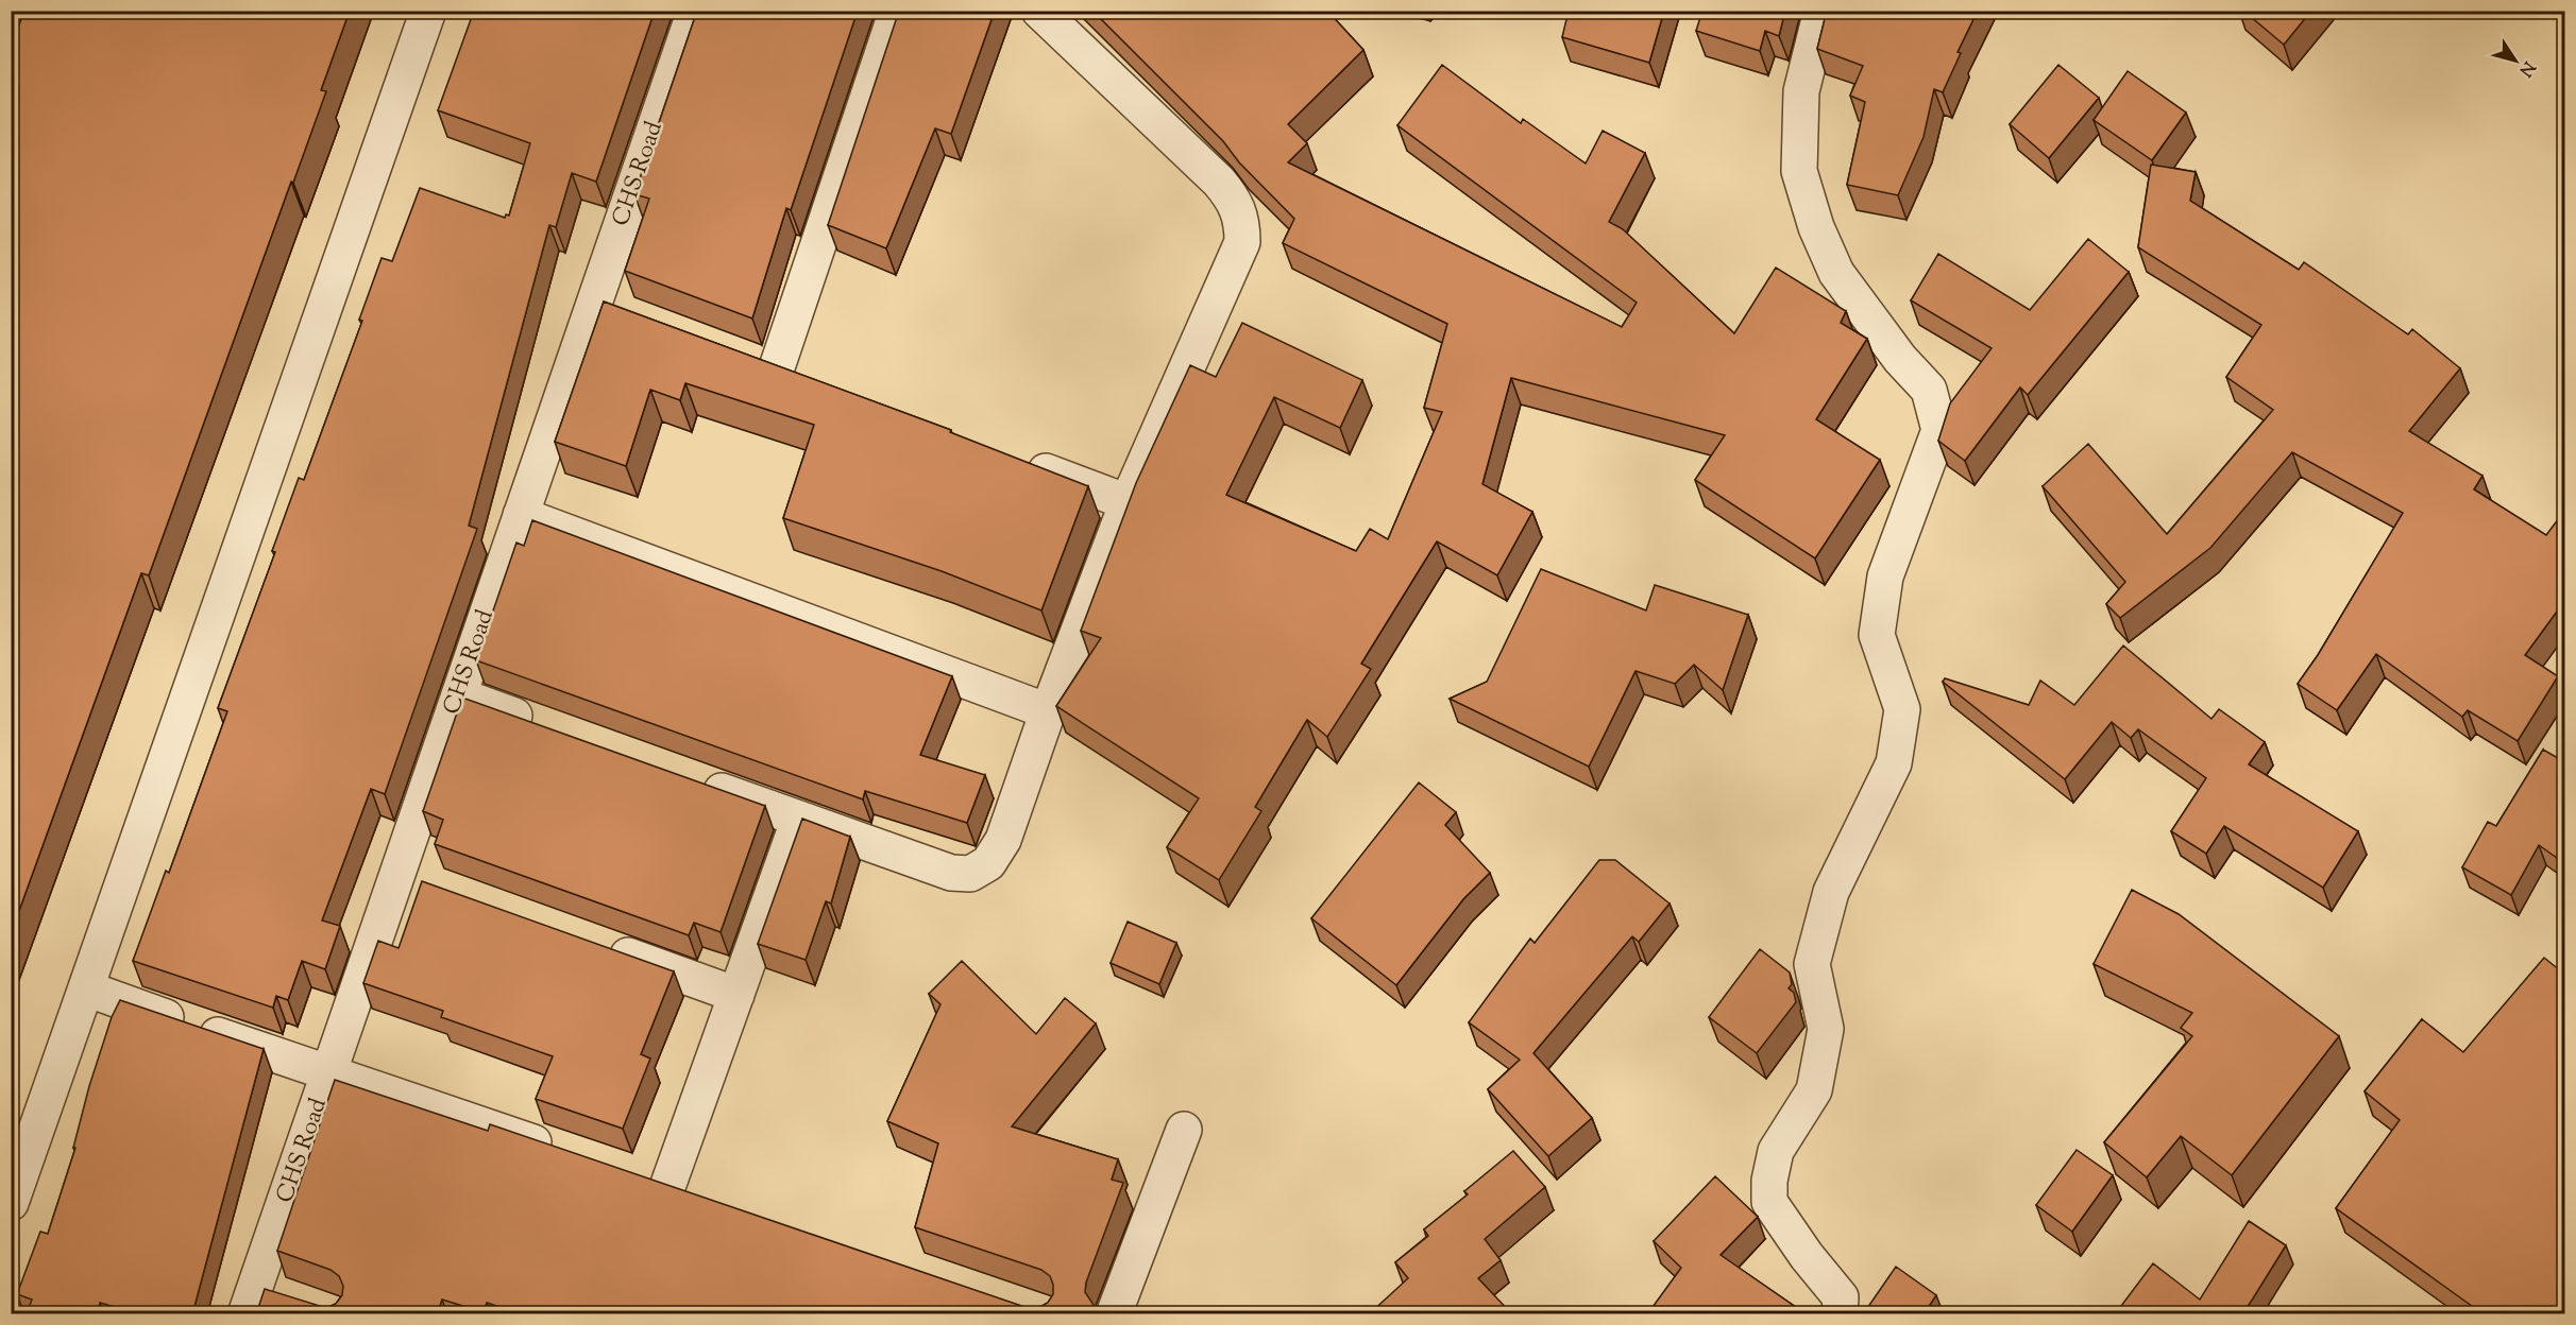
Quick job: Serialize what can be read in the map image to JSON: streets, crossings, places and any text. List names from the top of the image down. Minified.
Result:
{"streets":{"street":["CHS Road"]},"north":"bottom right"}
